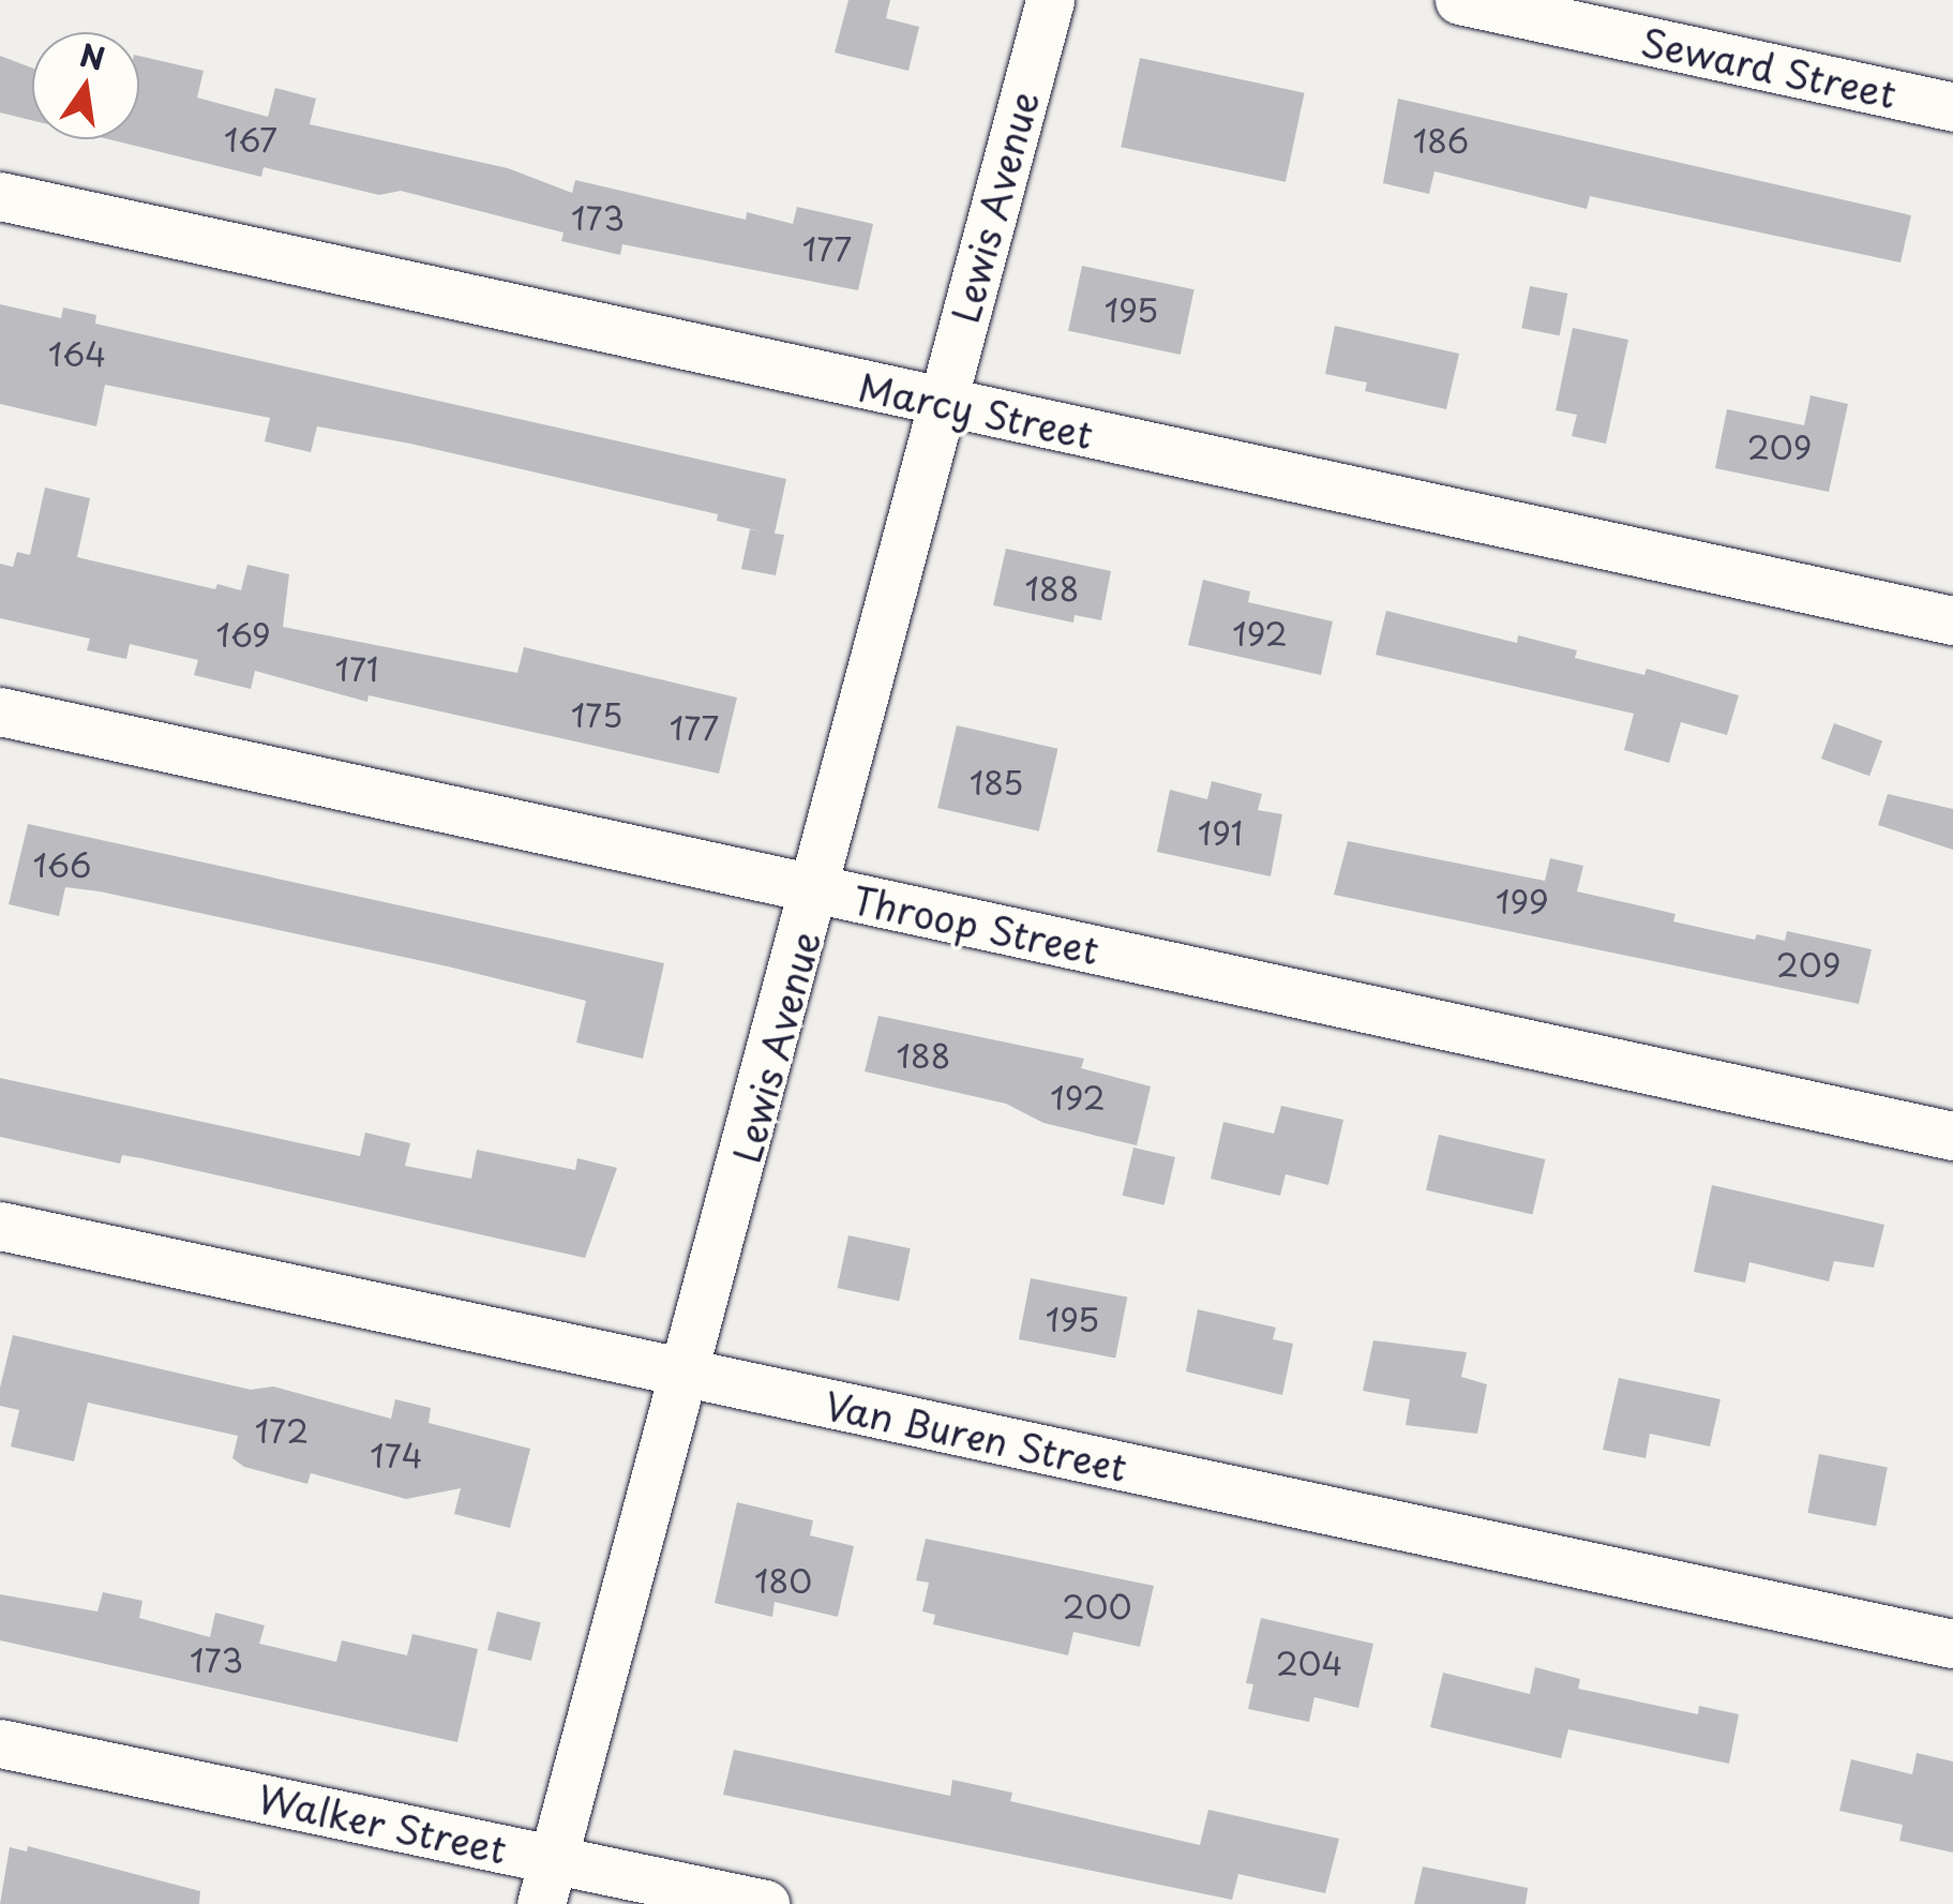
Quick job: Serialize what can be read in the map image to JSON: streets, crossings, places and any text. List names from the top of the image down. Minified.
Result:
{"streets":{"street":["Seward Street","Lewis Avenue","Marcy Street","Throop Street","Van Buren Street","Walker Street"]},"crossings":[["Lewis Avenue","Marcy Street"],["Lewis Avenue","Throop Street"],["Lewis Avenue","Van Buren Street"],["Lewis Avenue","Walker Street"]],"house_numbers":["167","186","173","177","195","164","209","188","192","169","171","175","177","185","191","166","199","209","188","192","195","172","174","180","200","173","204"],"north":"top"}
